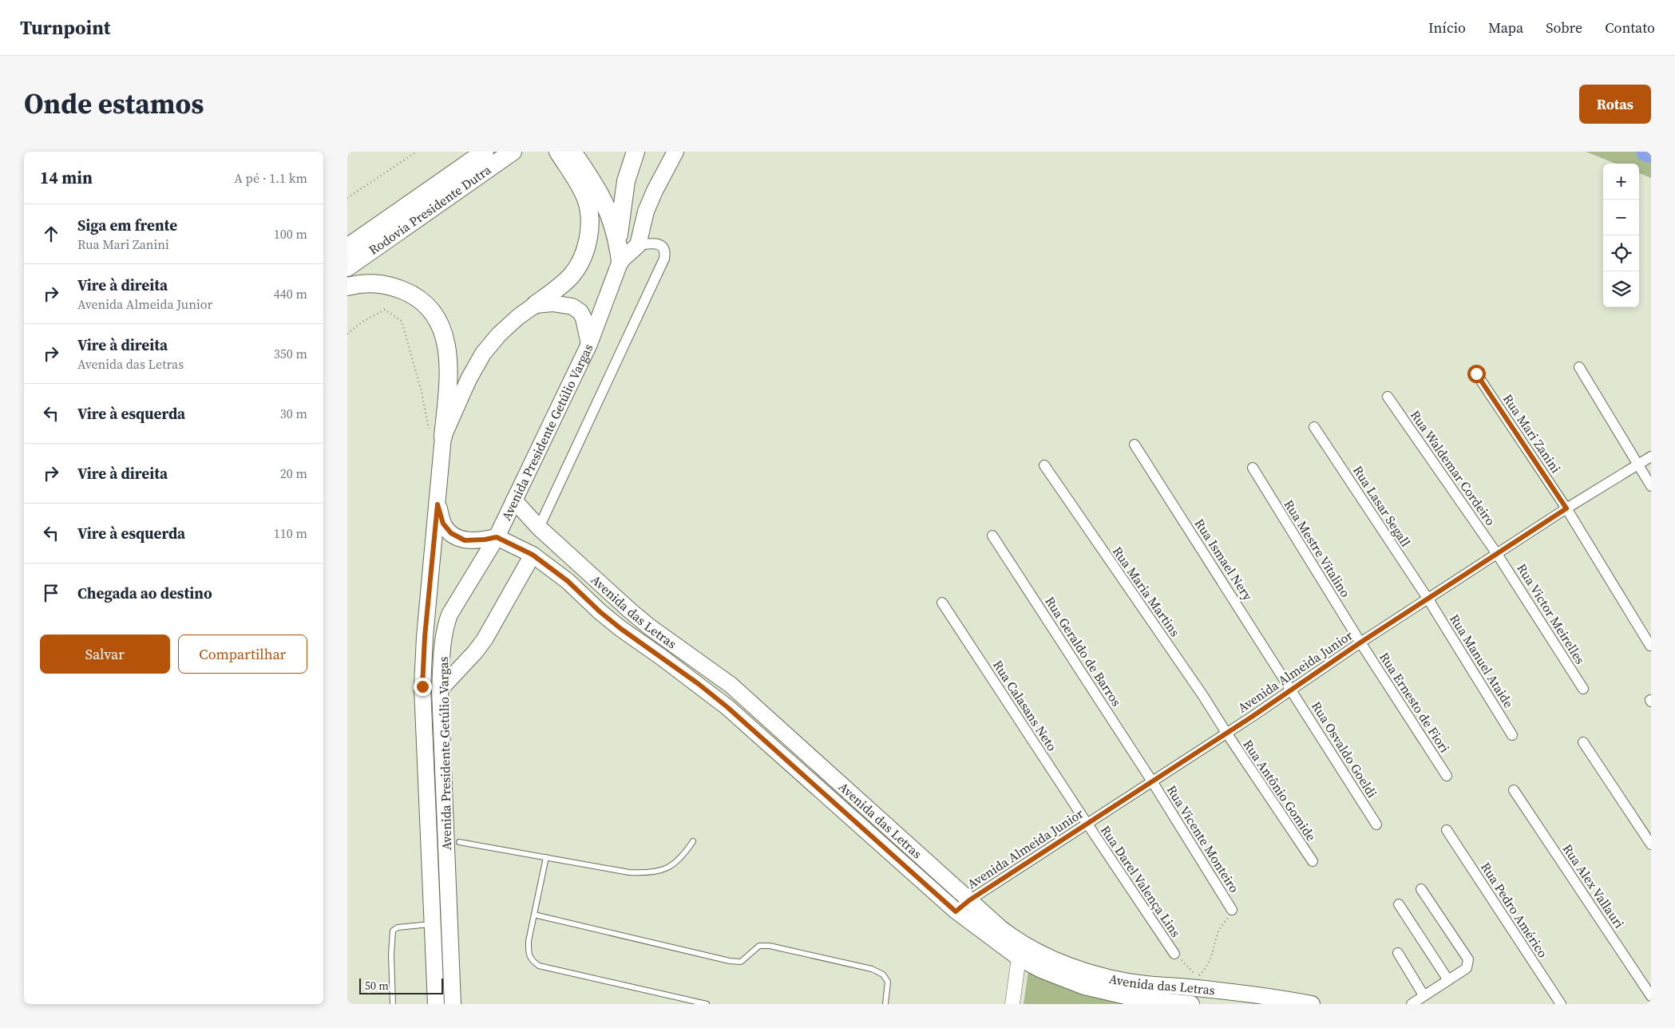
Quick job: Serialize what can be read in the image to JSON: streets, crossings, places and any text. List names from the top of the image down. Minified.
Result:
{"streets":{"highway":["Rodovia Presidente Dutra"],"main road":["Avenida Presidente Getúlio Vargas","Avenida das Letras"],"street":["Rua Mari Zanini","Rua Waldemar Cordeiro","Rua Lasar Segall","Rua Mestre Vitalino","Rua Ismael Nery","Rua Maria Martins","Rua Victor Meirelles","Rua Geraldo de Barros","Rua Manuel Ataide","Avenida Almeida Junior","Rua Ernesto de Fiori","Rua Calasans Neto","Rua Osvaldo Goeldi","Rua Antônio Gomide","Rua Vicente Monteiro","Rua Darel Valença Lins","Rua Alex Vallauri","Rua Pedro Américo"]},"crossings":[["Avenida Presidente Getúlio Vargas","Avenida das Letras"],["Rua Mari Zanini","Avenida Almeida Junior"],["Rua Waldemar Cordeiro","Rua Victor Meirelles"],["Rua Waldemar Cordeiro","Avenida Almeida Junior"],["Rua Lasar Segall","Rua Manuel Ataide"],["Rua Lasar Segall","Avenida Almeida Junior"],["Rua Mestre Vitalino","Avenida Almeida Junior"],["Rua Mestre Vitalino","Rua Ernesto de Fiori"],["Rua Ismael Nery","Avenida Almeida Junior"],["Rua Ismael Nery","Rua Osvaldo Goeldi"],["Rua Maria Martins","Avenida Almeida Junior"],["Rua Maria Martins","Rua Antônio Gomide"],["Avenida das Letras","Avenida Almeida Junior"],["Rua Victor Meirelles","Avenida Almeida Junior"],["Rua Geraldo de Barros","Avenida Almeida Junior"],["Rua Geraldo de Barros","Rua Vicente Monteiro"],["Rua Manuel Ataide","Avenida Almeida Junior"],["Avenida Almeida Junior","Rua Ernesto de Fiori"],["Avenida Almeida Junior","Rua Calasans Neto"],["Avenida Almeida Junior","Rua Osvaldo Goeldi"],["Avenida Almeida Junior","Rua Antônio Gomide"],["Avenida Almeida Junior","Rua Vicente Monteiro"],["Avenida Almeida Junior","Rua Darel Valença Lins"],["Rua Calasans Neto","Rua Darel Valença Lins"]],"scale_bar":"50 m","page":{"header":"Turnpoint","nav":["Início","Mapa","Sobre","Contato"],"title":"Onde estamos","buttons":["Rotas",["Salvar","Compartilhar"]],"heading":["14 min","A pé · 1.1 km"],"map_buttons":["+","−"],"list":[["Siga em frente","Rua Mari Zanini","100 m"],["Vire à direita","Avenida Almeida Junior","440 m"],["Vire à direita","Avenida das Letras","350 m"],["Vire à esquerda","30 m"],["Vire à direita","20 m"],["Vire à esquerda","110 m"],"Chegada ao destino"],"scale":"50 m"}}
